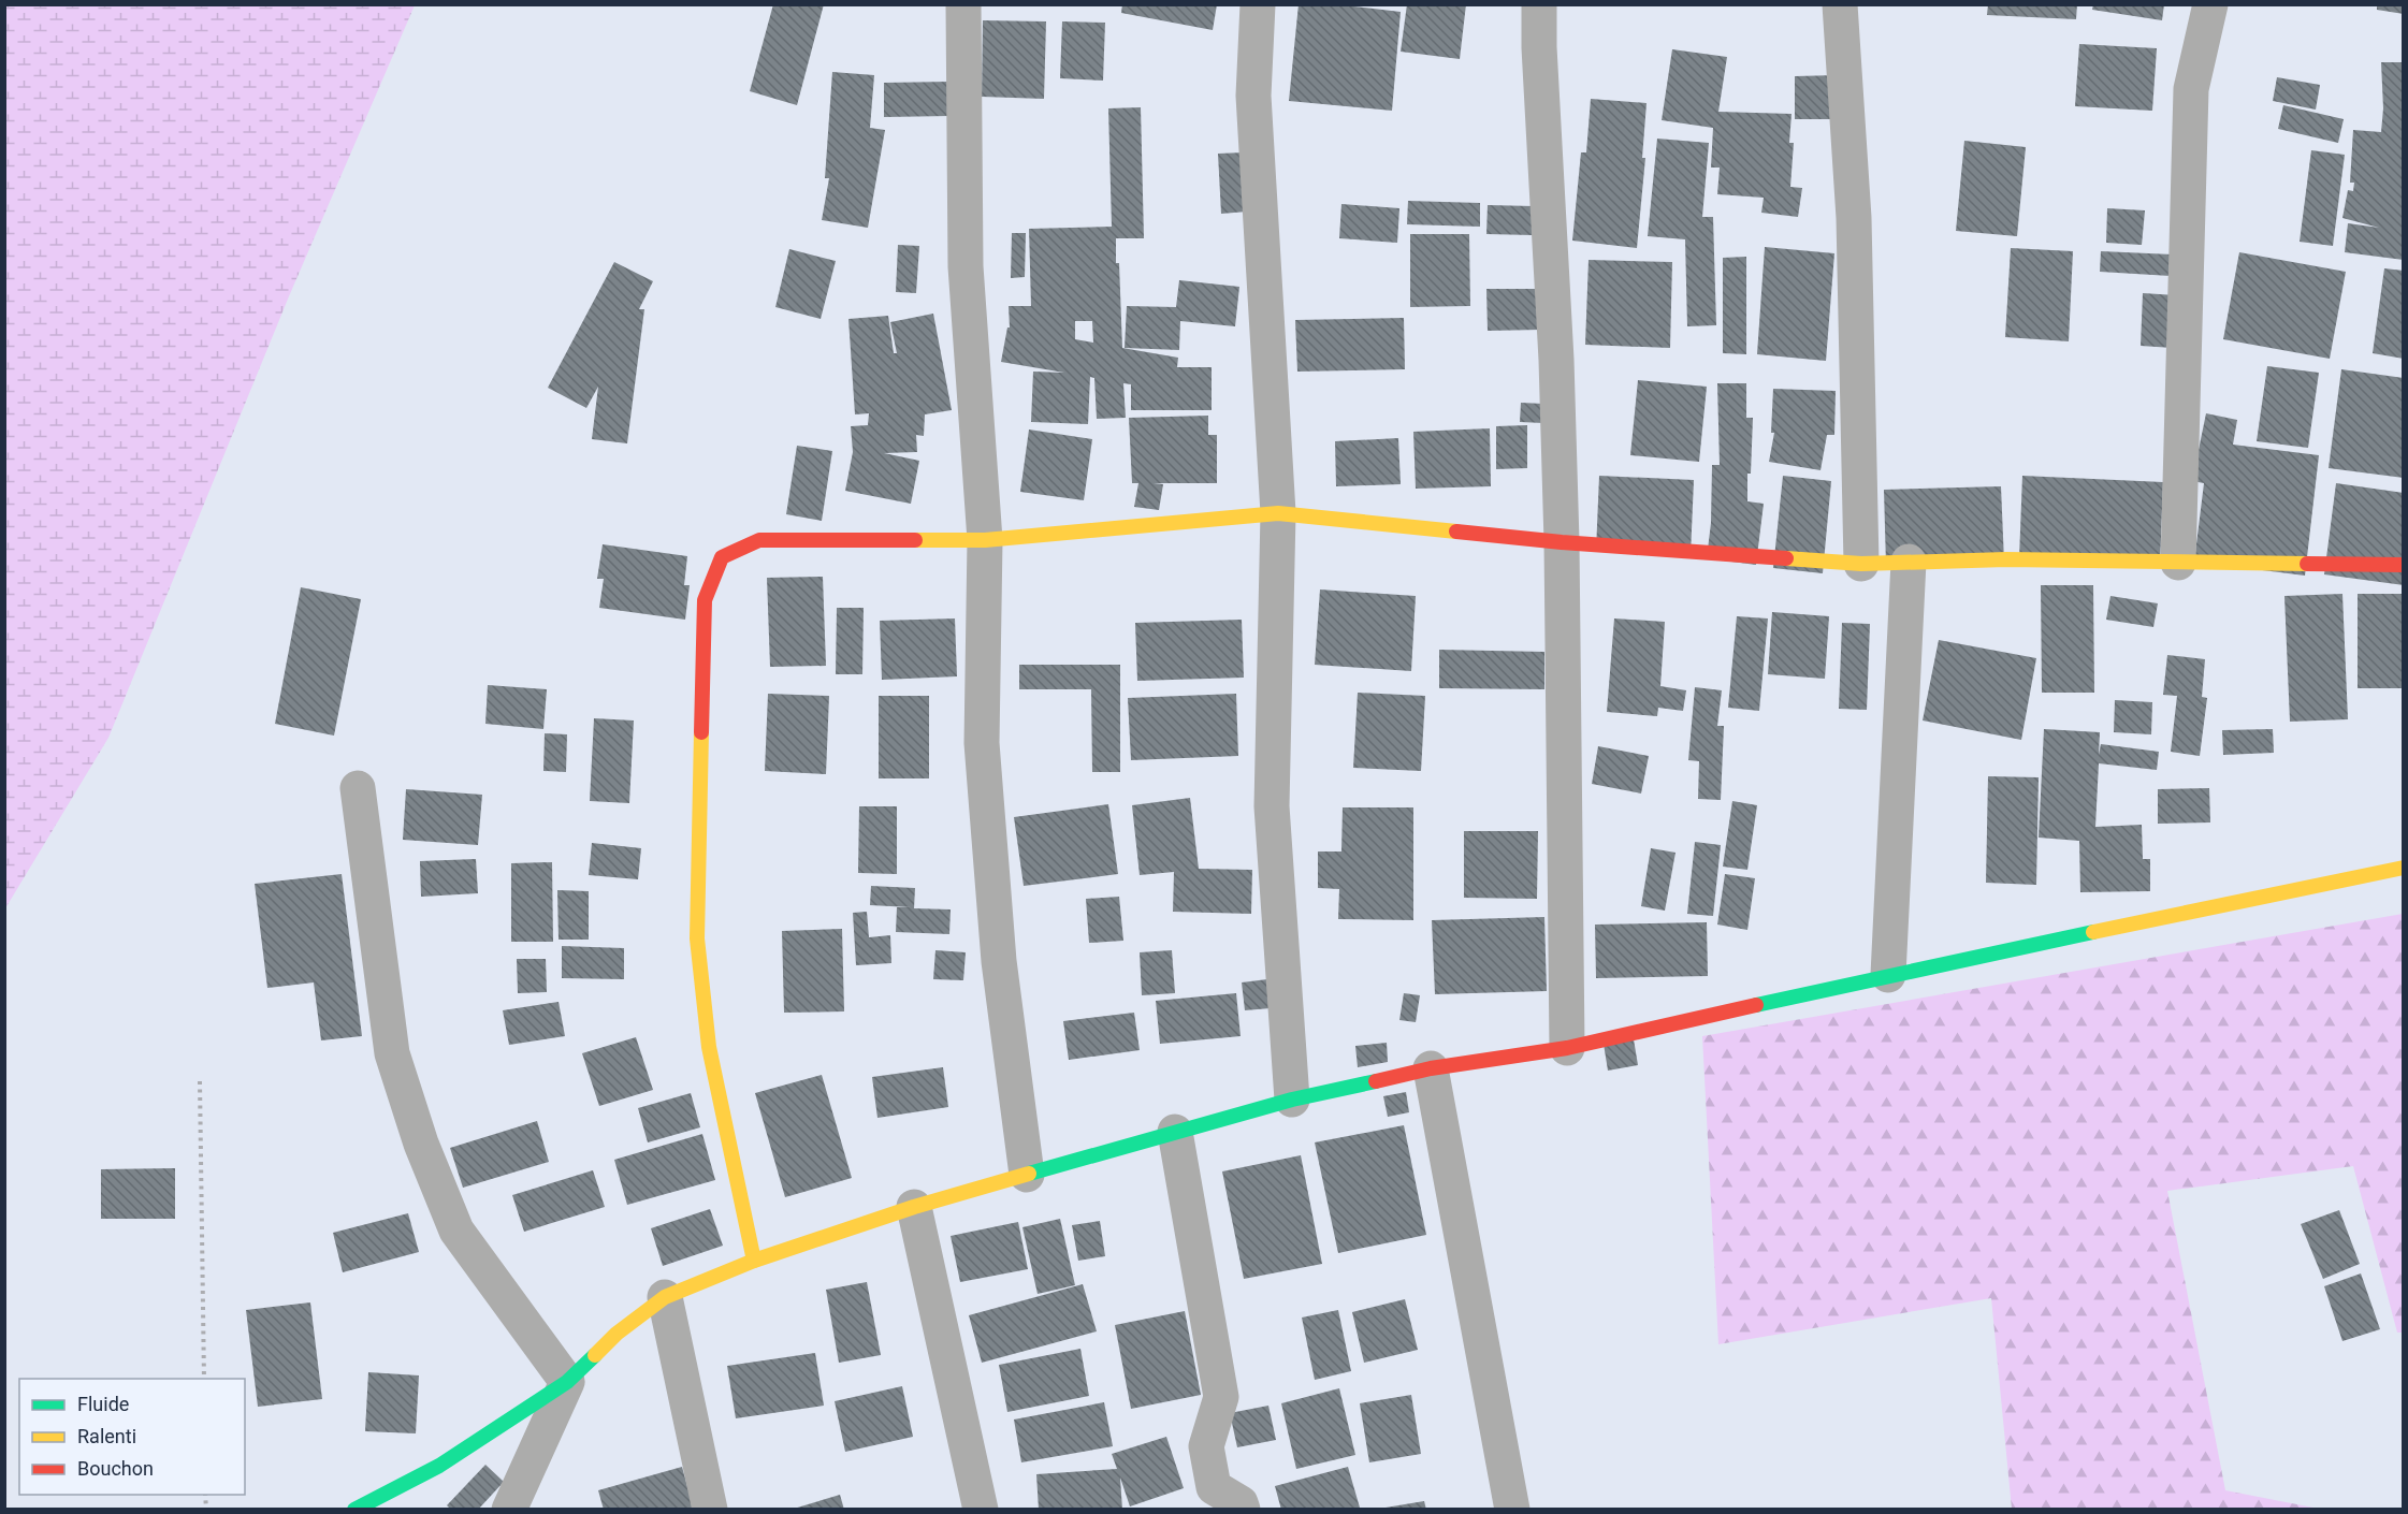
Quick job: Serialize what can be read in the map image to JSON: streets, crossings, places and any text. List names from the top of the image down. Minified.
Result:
{"legend":["Fluide","Ralenti","Bouchon"]}
